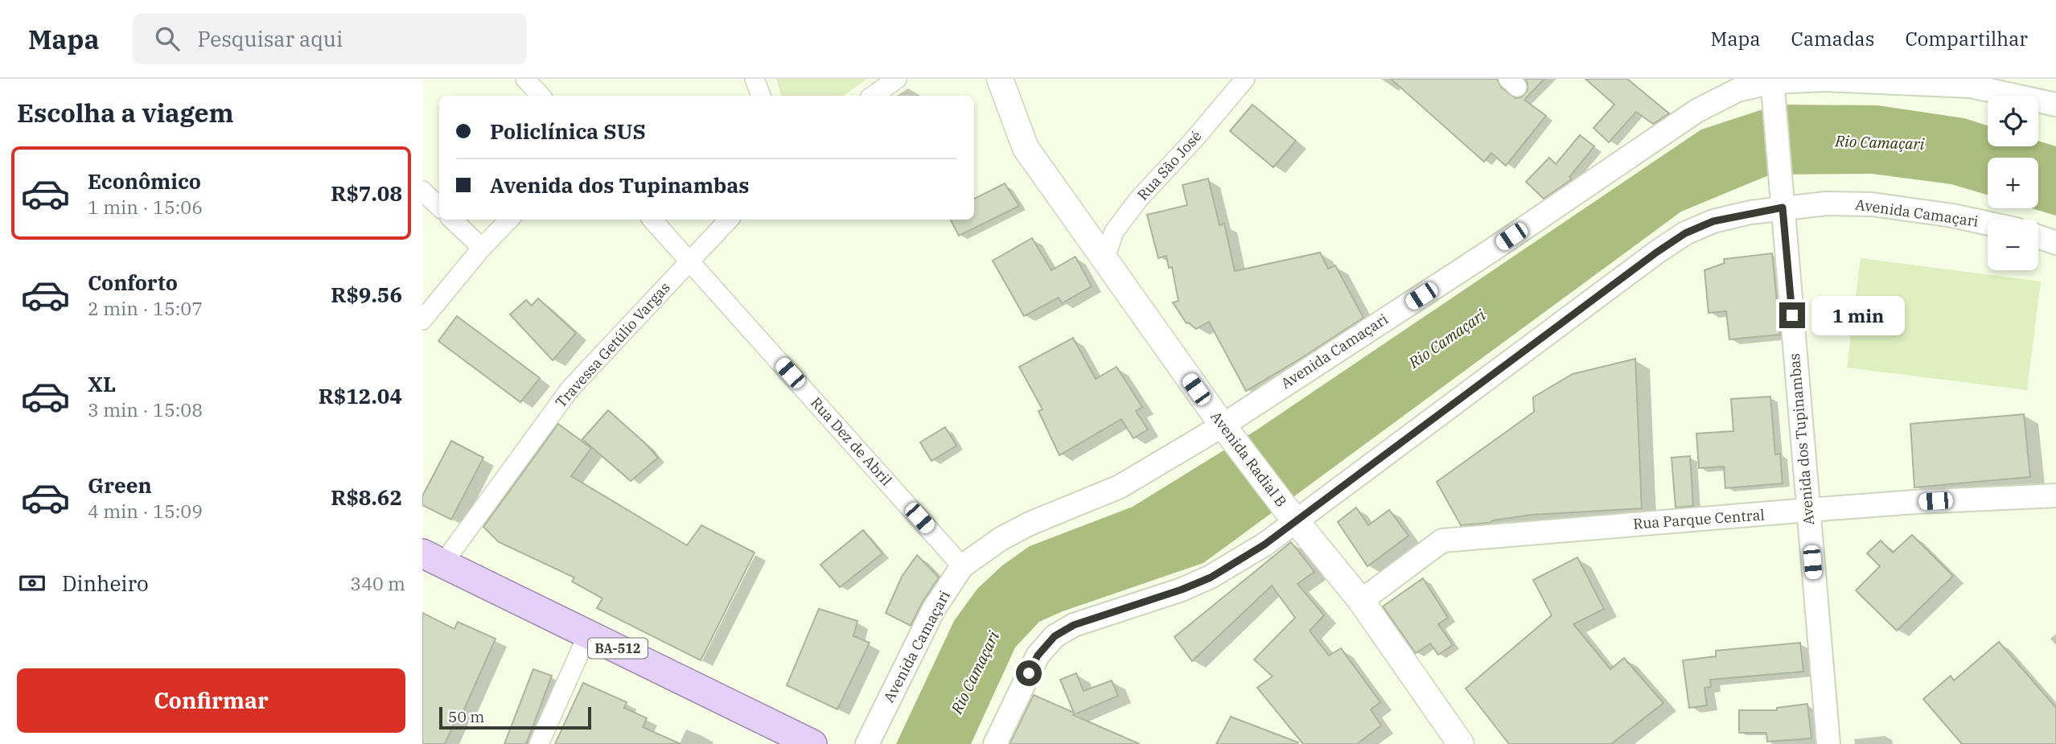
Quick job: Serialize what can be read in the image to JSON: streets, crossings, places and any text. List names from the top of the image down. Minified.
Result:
{"streets":{"main road":["Avenida Radial B","BA-512"],"street":["Rua São José","Avenida Camaçari","Travessa Getúlio Vargas","Avenida dos Tupinambas","Rua Dez de Abril","Rua Parque Central"]},"crossings":[["Rua São José","Avenida Radial B"],["Avenida Camaçari","Avenida dos Tupinambas"],["Avenida Camaçari","Rua Dez de Abril"],["Avenida Camaçari","Avenida Radial B"],["Travessa Getúlio Vargas","Rua Dez de Abril"],["Travessa Getúlio Vargas","BA-512"],["Avenida dos Tupinambas","Rua Parque Central"],["Avenida Radial B","Rua Parque Central"]],"water":["Rio Camaçari"],"scale_bar":"50 m","page":{"header":"Mapa","search":"Pesquisar aqui","nav":["Mapa","Camadas","Compartilhar"],"heading":"Escolha a viagem","map_buttons":["+","−"],"banner":["Policlínica SUS","Avenida dos Tupinambas"],"list":[{"name":"Econômico","note":"1 min · 15:06","value":"R$7.08"},{"name":"Conforto","note":"2 min · 15:07","value":"R$9.56"},{"name":"XL","note":"3 min · 15:08","value":"R$12.04"},{"name":"Green","note":"4 min · 15:09","value":"R$8.62"}],"bubble":"1 min","pay":["Dinheiro","340 m"],"buttons":"Confirmar","scale":"50 m"}}
